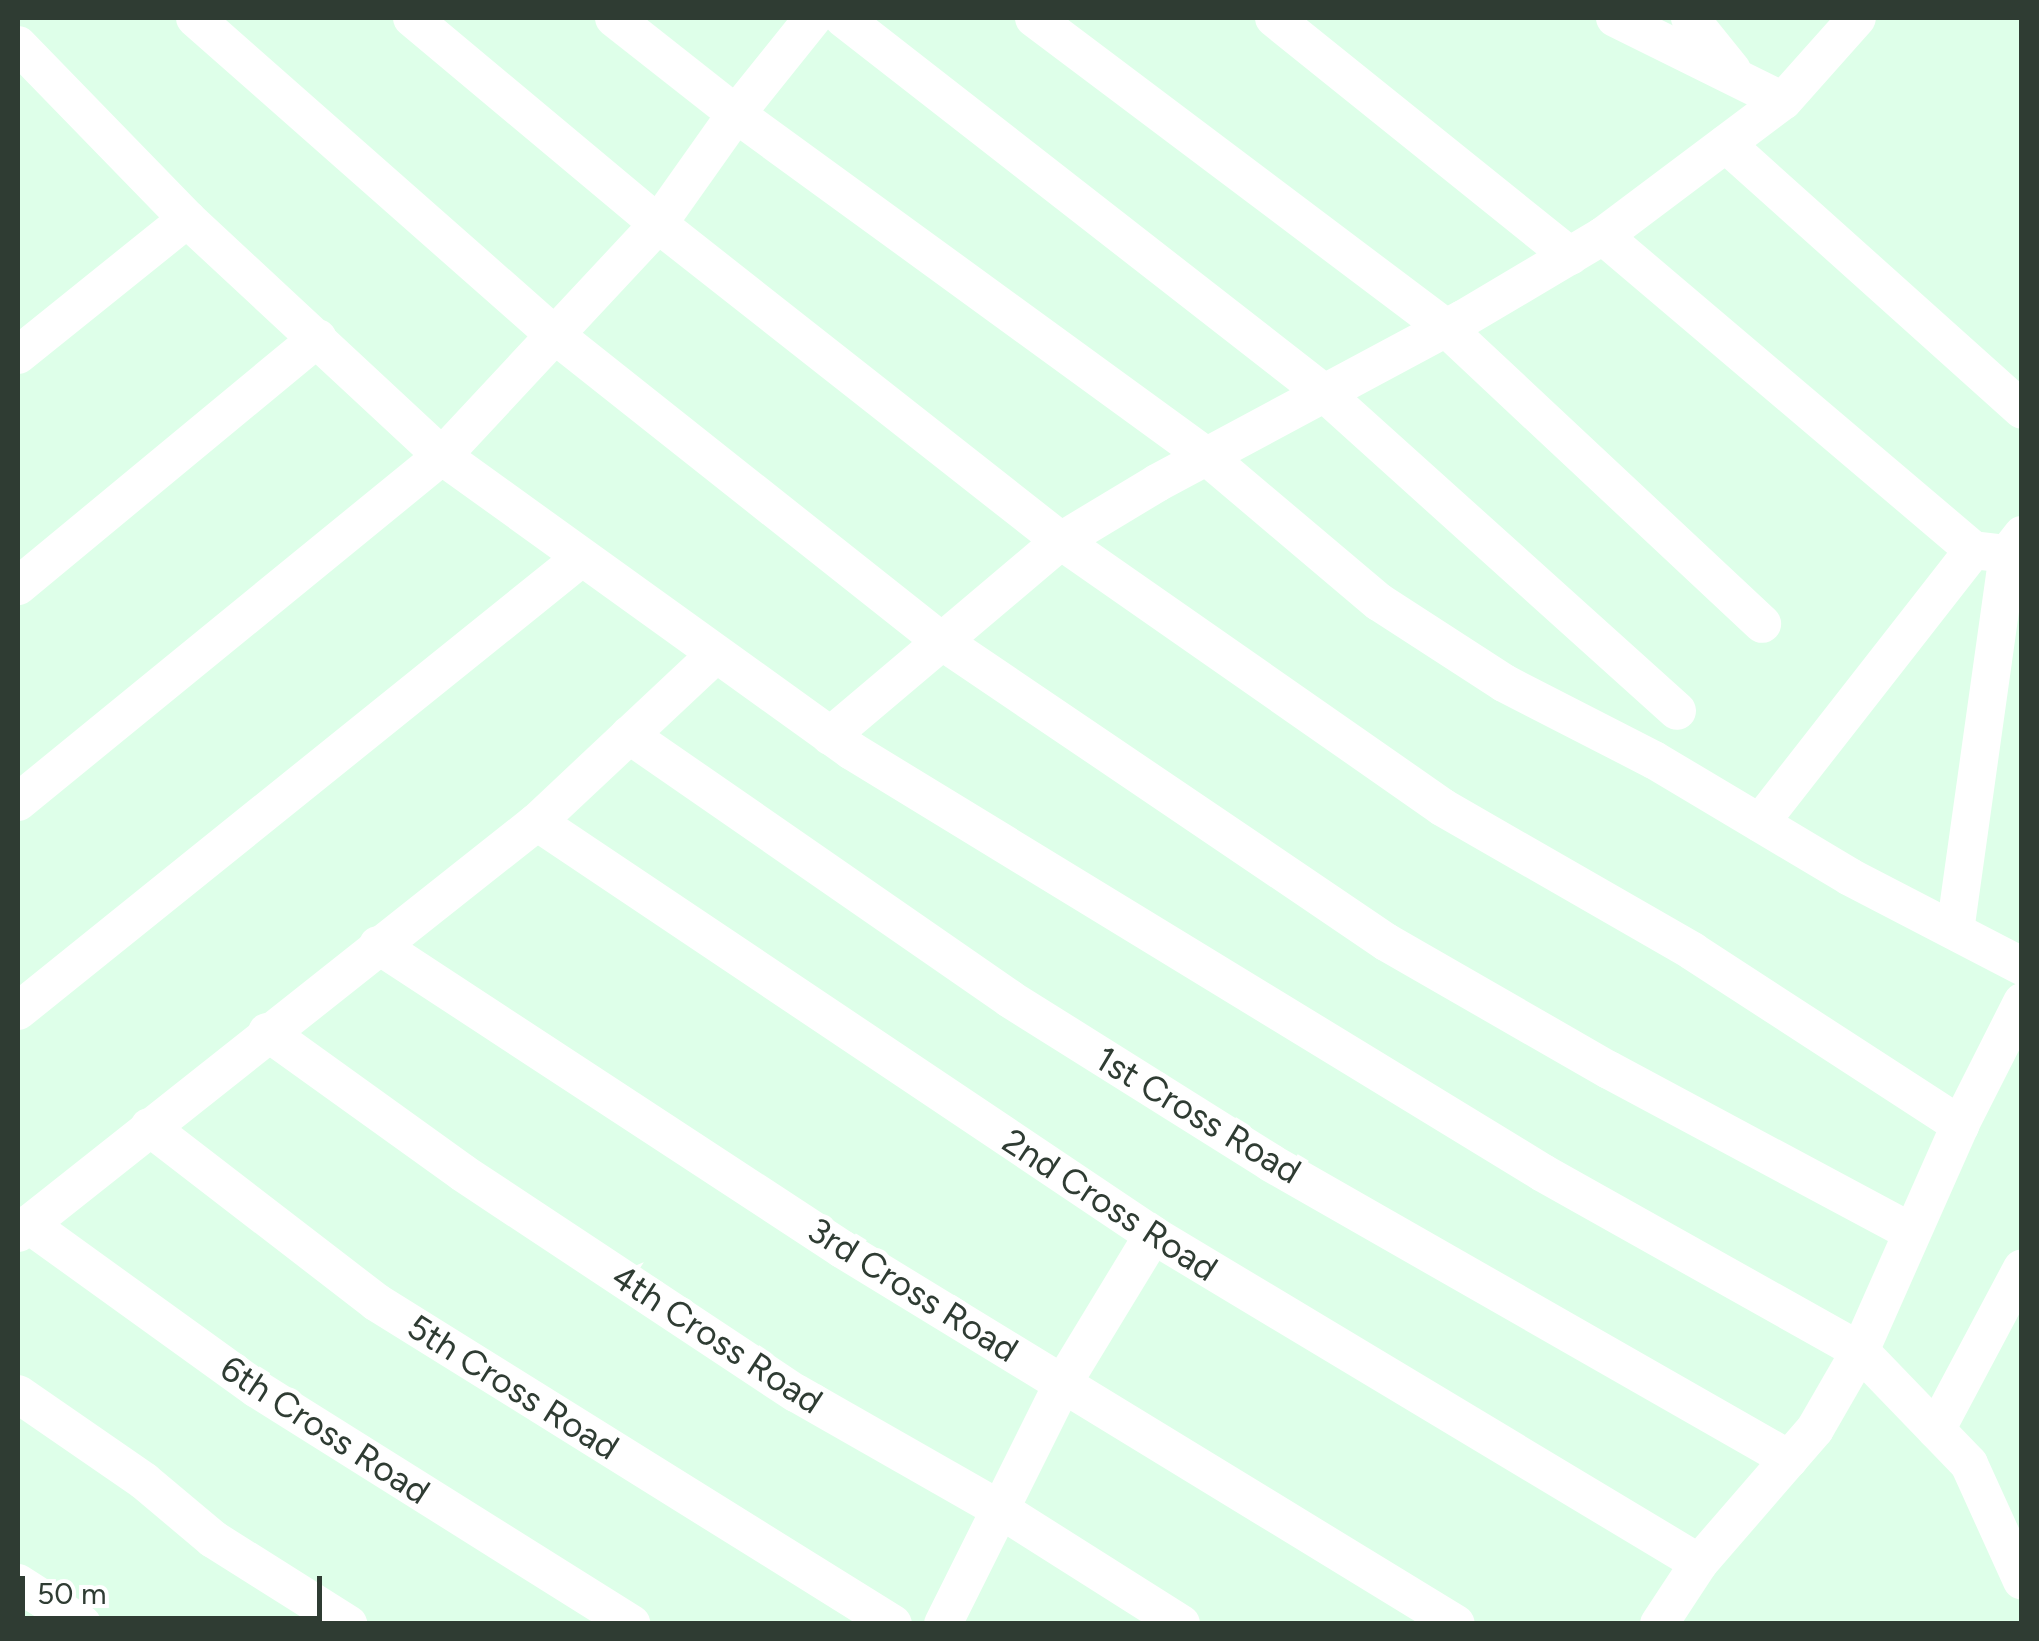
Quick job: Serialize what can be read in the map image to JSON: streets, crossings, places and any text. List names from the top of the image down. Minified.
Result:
{"streets":{"street":["1st Cross Road","2nd Cross Road","3rd Cross Road","4th Cross Road","5th Cross Road","6th Cross Road"]},"scale_bar":"50 m"}
